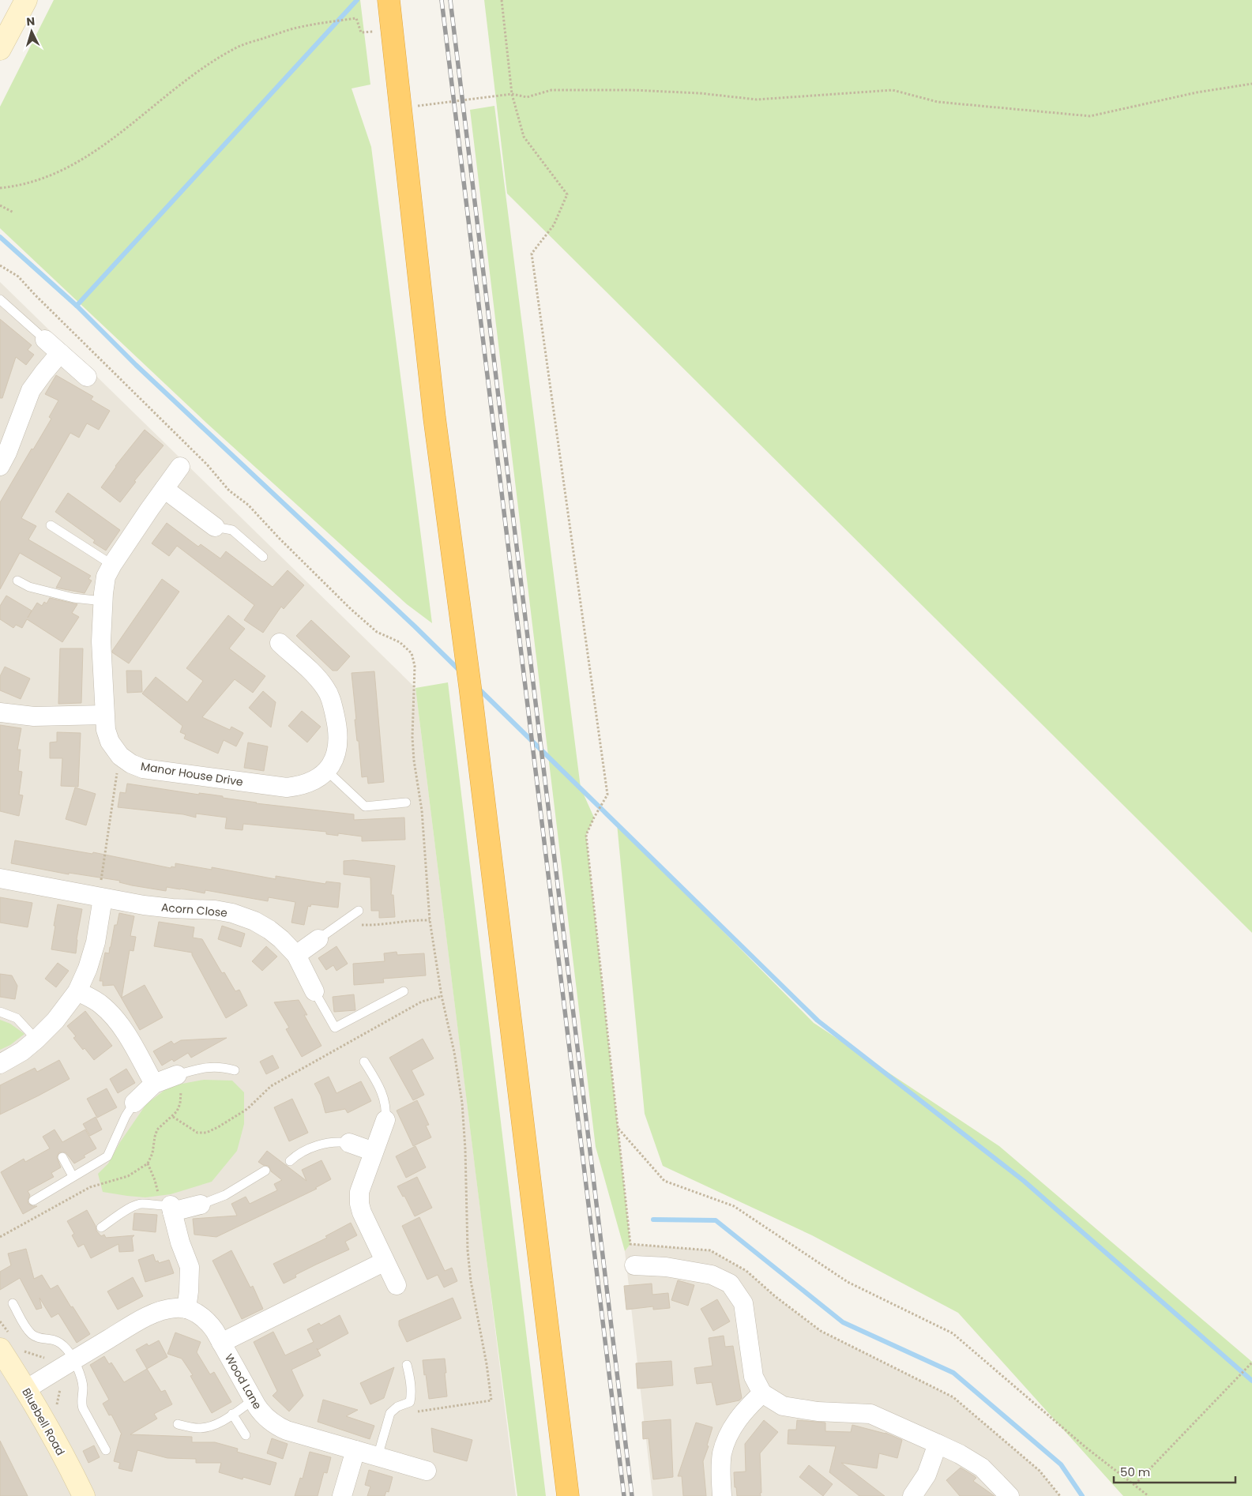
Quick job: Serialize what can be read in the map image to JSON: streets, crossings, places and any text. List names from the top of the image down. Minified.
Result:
{"streets":{"street":["Manor House Drive","Acorn Close","Wood Lane","Bluebell Road"]},"crossings":[["Wood Lane","Bluebell Road"]],"scale_bar":"50 m","north":"top"}
